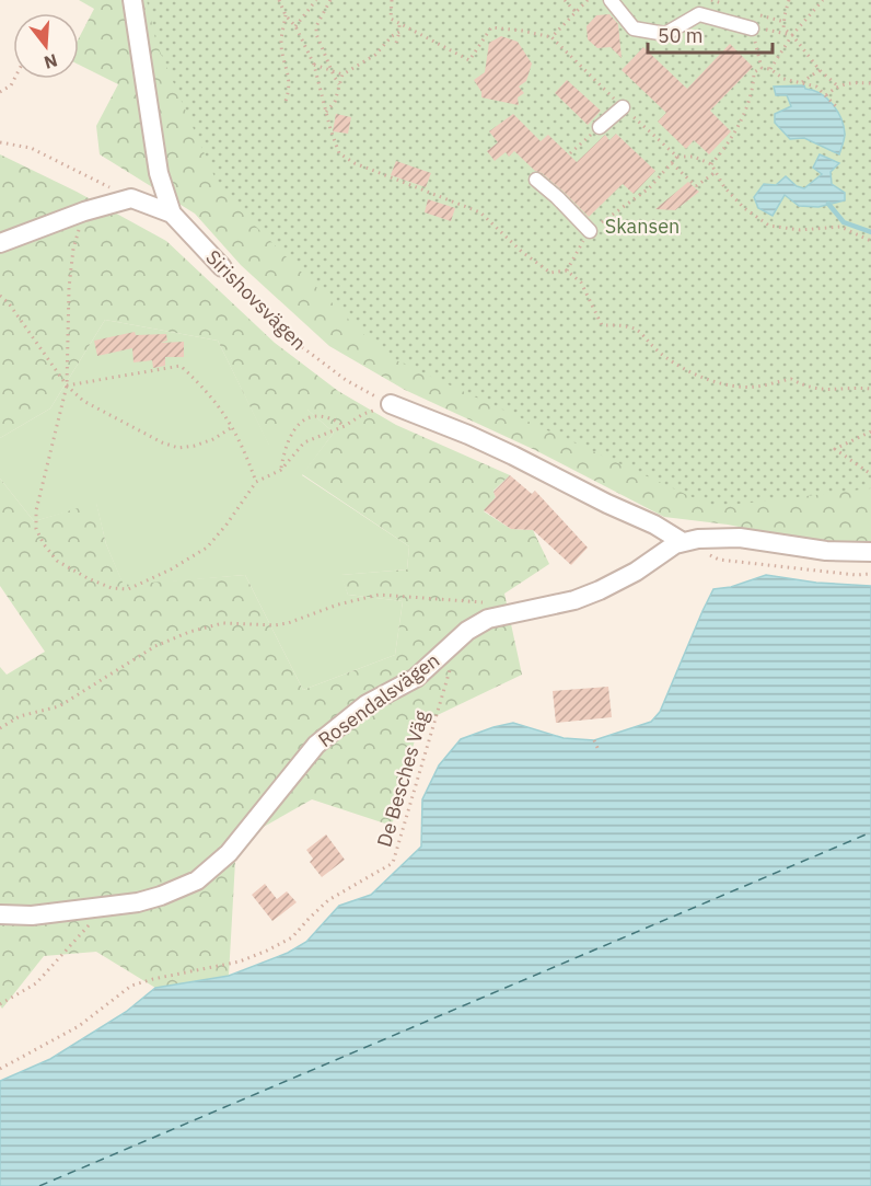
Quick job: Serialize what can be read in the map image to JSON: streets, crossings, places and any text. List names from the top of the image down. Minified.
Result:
{"streets":{"street":["Sirishovsvägen","Rosendalsvägen"],"path":["De Besches Väg"]},"crossings":[["Rosendalsvägen","De Besches Väg"]],"parks":["Skansen"],"scale_bar":"50 m","north":"bottom"}
